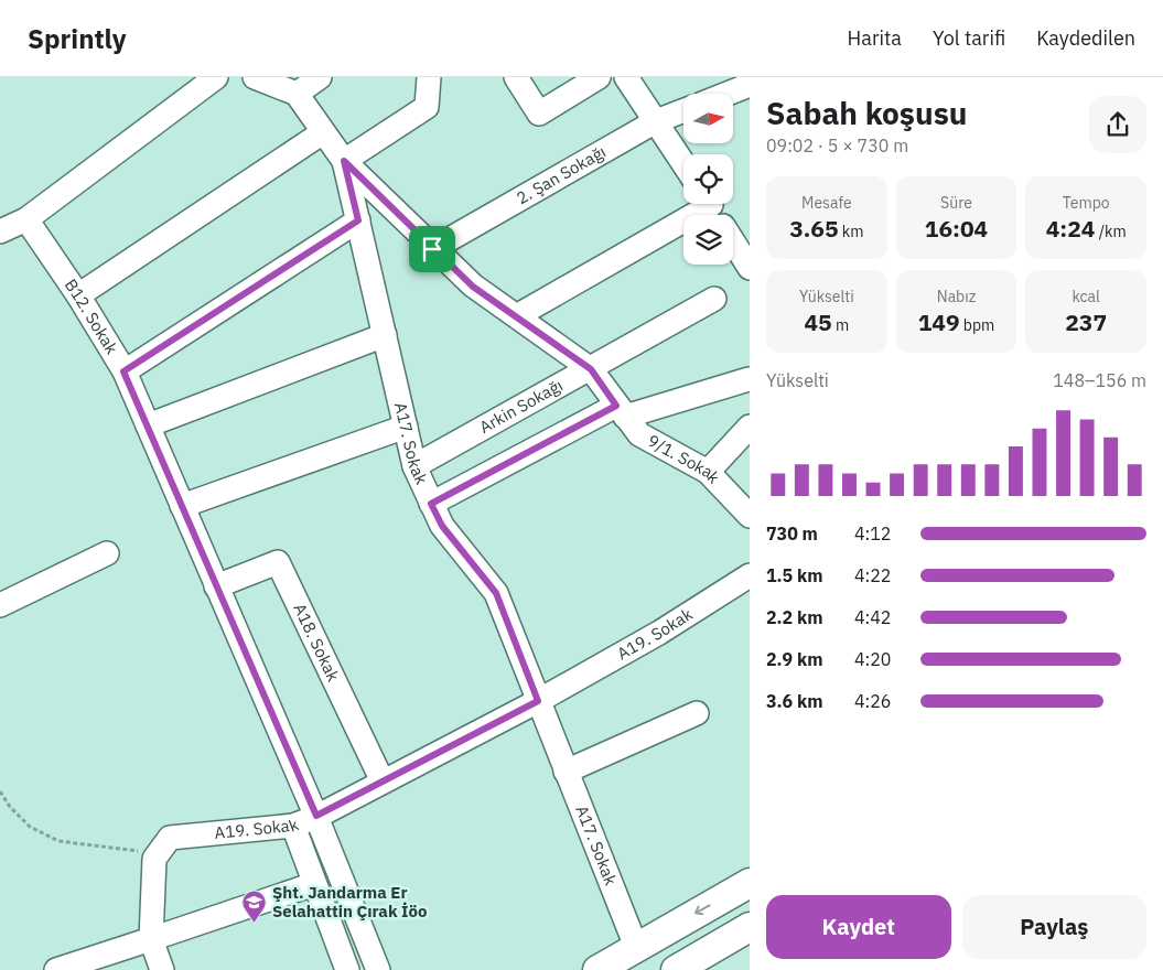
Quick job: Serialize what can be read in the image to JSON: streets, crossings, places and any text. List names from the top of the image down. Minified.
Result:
{"streets":{"street":["2. Şan Sokağı","B12. Sokak","Arkin Sokağı","A17. Sokak","9/1. Sokak","A19. Sokak","A18. Sokak"]},"crossings":[["2. Şan Sokağı","9/1. Sokak"],["B12. Sokak","A19. Sokak"],["B12. Sokak","A18. Sokak"],["Arkin Sokağı","A17. Sokak"],["Arkin Sokağı","9/1. Sokak"],["A17. Sokak","9/1. Sokak"],["A17. Sokak","A19. Sokak"],["A19. Sokak","A18. Sokak"]],"places":{"school or university":["Şht. Jandarma Er Selahattin Çırak İöo"]},"north":"right","page":{"header":"Sprintly","nav":["Harita","Yol tarifi","Kaydedilen"],"heading":["Sabah koşusu","09:02 · 5 × 730 m"],"stats":[["Mesafe","3.65 km"],["Süre","16:04"],["Tempo","4:24 /km"],["Yükselti","45 m"],["Nabız","149 bpm"],["kcal","237"]],"chart":["Yükselti","148–156 m"],"list":[{"name":"730 m","note":"4:12"},{"name":"1.5 km","note":"4:22"},{"name":"2.2 km","note":"4:42"},{"name":"2.9 km","note":"4:20"},{"name":"3.6 km","note":"4:26"}],"buttons":["Kaydet","Paylaş"]}}
